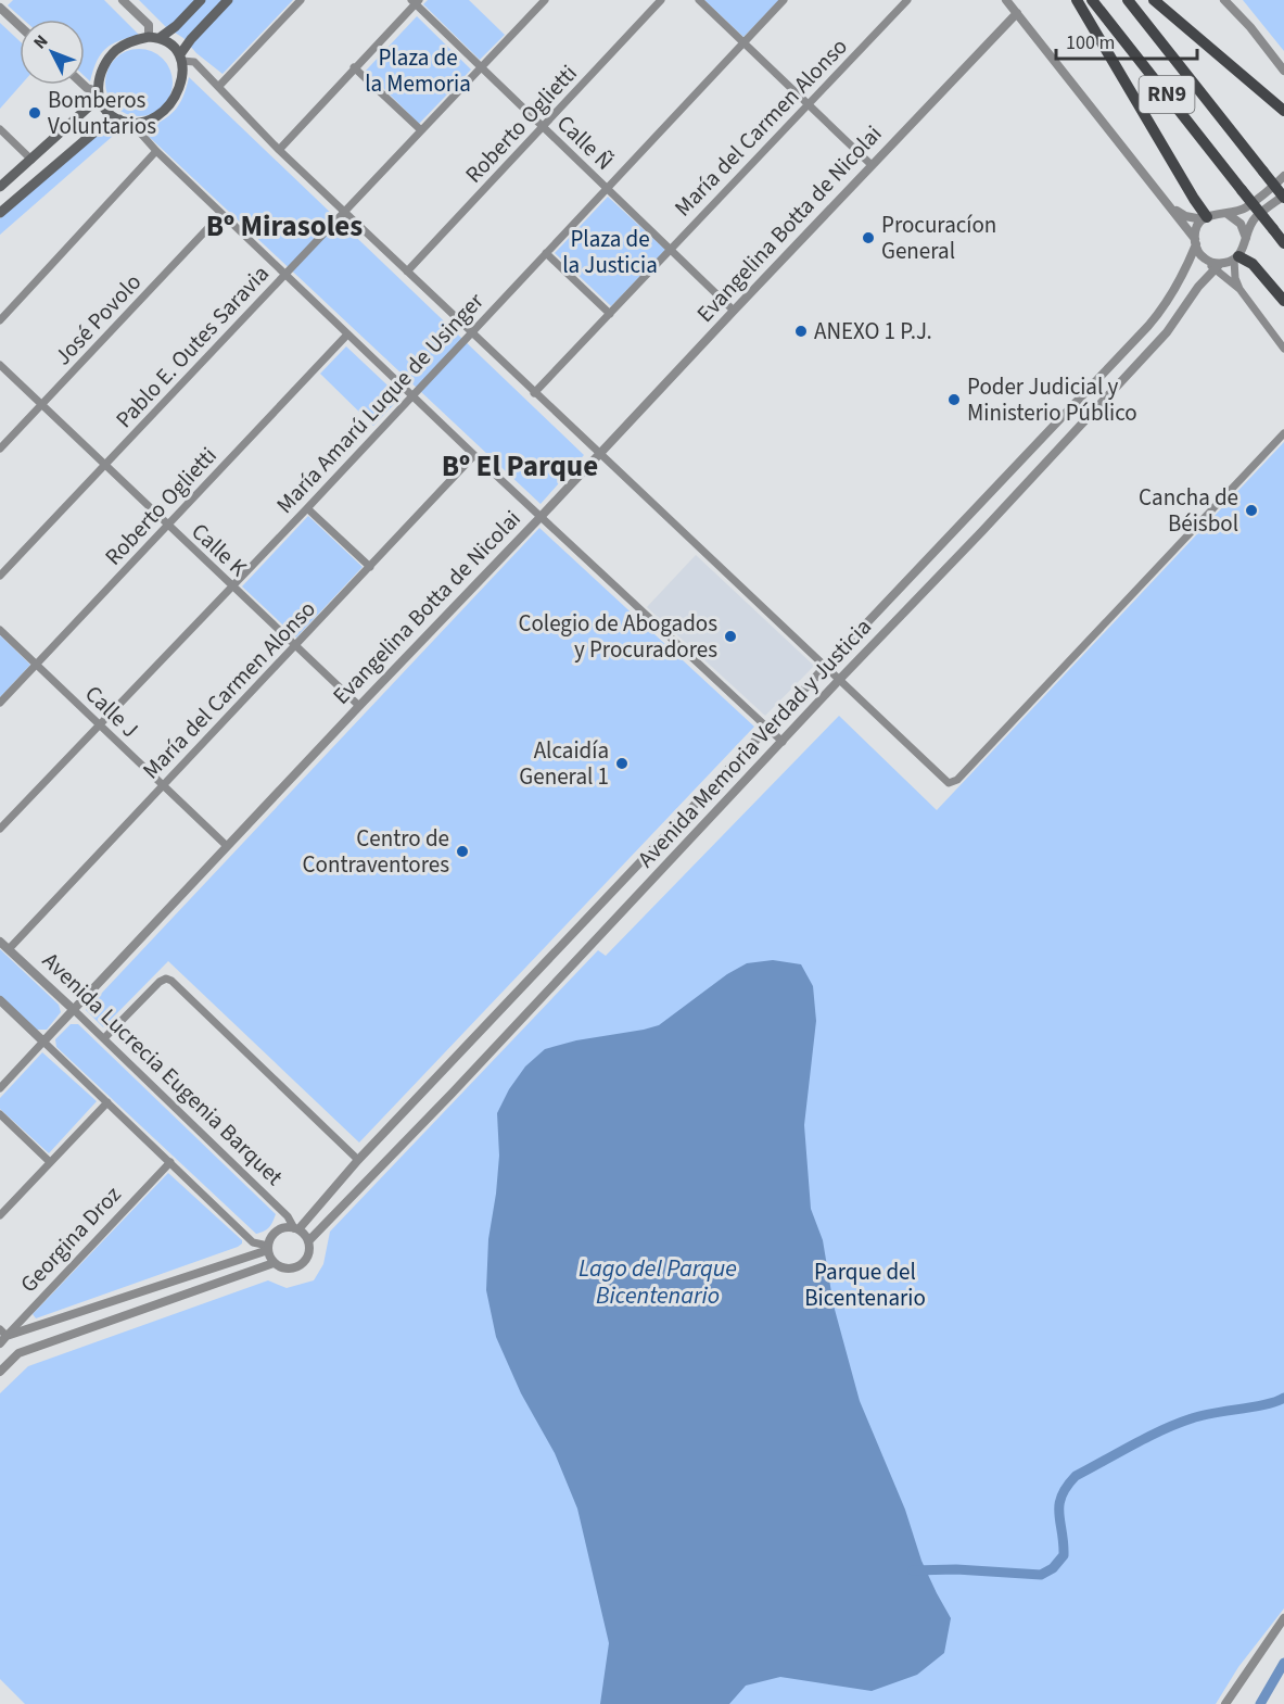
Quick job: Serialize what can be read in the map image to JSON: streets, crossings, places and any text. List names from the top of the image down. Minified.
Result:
{"streets":{"main road":["RN9"],"street":["Roberto Oglietti","María del Carmen Alonso","Calle Ñ","Evangelina Botta de Nicolai","José Povolo","Pablo E. Outes Saravia","María Amarú Luque de Usinger","Calle K","Calle J","Avenida Memoria Verdad y Justicia","Avenida Lucrecia Eugenia Barquet","Georgina Droz"]},"crossings":[["Roberto Oglietti","Calle Ñ"],["Roberto Oglietti","Calle K"],["Roberto Oglietti","Calle J"],["María del Carmen Alonso","Calle Ñ"],["María del Carmen Alonso","Calle K"],["María del Carmen Alonso","Calle J"],["María del Carmen Alonso","Avenida Lucrecia Eugenia Barquet"],["Calle Ñ","Evangelina Botta de Nicolai"],["Calle Ñ","Pablo E. Outes Saravia"],["Calle Ñ","María Amarú Luque de Usinger"],["Evangelina Botta de Nicolai","Calle K"],["Evangelina Botta de Nicolai","Calle J"],["Evangelina Botta de Nicolai","Avenida Lucrecia Eugenia Barquet"],["José Povolo","Calle K"],["Pablo E. Outes Saravia","Calle K"],["María Amarú Luque de Usinger","Calle K"],["María Amarú Luque de Usinger","Calle J"],["Avenida Memoria Verdad y Justicia","Avenida Lucrecia Eugenia Barquet"],["Avenida Memoria Verdad y Justicia","Georgina Droz"]],"districts":["Bº Mirasoles","Bº El Parque"],"water":["Lago del Parque Bicentenario"],"parks":["Plaza de la Memoria","Plaza de la Justicia","Parque del Bicentenario"],"places":["Bomberos Voluntarios","Procuracíon General","ANEXO 1 P.J.","Poder Judicial y Ministerio Público","Cancha de Béisbol","Colegio de Abogados y Procuradores","Alcaidía General 1","Centro de Contraventores"],"scale_bar":"100 m","north":"top left"}
